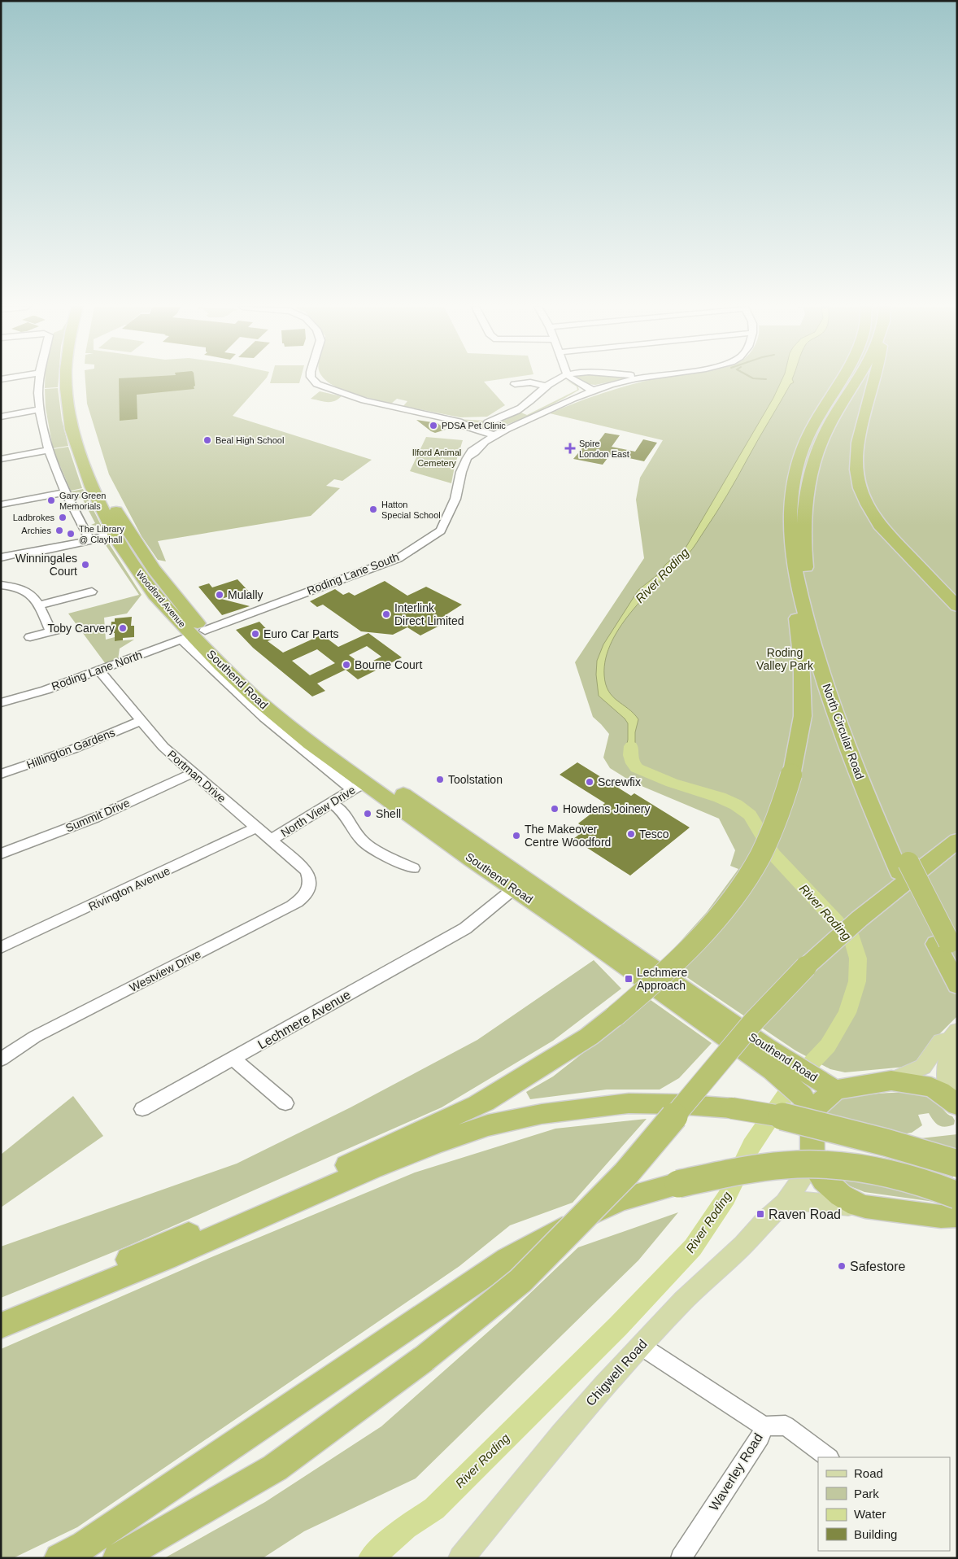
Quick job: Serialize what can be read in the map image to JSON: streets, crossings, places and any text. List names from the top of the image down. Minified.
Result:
{"streets":{"highway":["Woodford Avenue","Southend Road","North Circular Road"],"main road":["Chigwell Road"],"street":["Roding Lane South","Roding Lane North","Hillington Gardens","Portman Drive","North View Drive","Summit Drive","Rivington Avenue","Westview Drive","Lechmere Avenue","Waverley Road"]},"crossings":[["Roding Lane South","Woodford Avenue"],["Roding Lane South","Roding Lane North"],["Roding Lane South","Southend Road"],["Woodford Avenue","Roding Lane North"],["Woodford Avenue","Southend Road"],["Roding Lane North","Southend Road"],["Roding Lane North","Portman Drive"],["Southend Road","North View Drive"],["Southend Road","Lechmere Avenue"],["Hillington Gardens","Portman Drive"],["Portman Drive","North View Drive"],["Portman Drive","Summit Drive"],["Portman Drive","Rivington Avenue"],["Portman Drive","Westview Drive"],["Chigwell Road","Waverley Road"]],"water":["River Roding"],"parks":["Ilford Animal Cemetery","Roding Valley Park"],"places":{"other":["PDSA Pet Clinic","Beal High School","Gary Green Memorials","Hatton Special School","Ladbrokes","Archies","The Library @ Clayhall","Winningales Court","Mulally","Interlink Direct Limited","Toby Carvery","Euro Car Parts","Bourne Court","Toolstation","Screwfix","Howdens Joinery","Shell","Tesco","The Makeover Centre Woodford","Safestore"],"health":["Spire London East"],"transit":["Lechmere Approach","Raven Road"]},"legend":["Road","Park","Water","Building"]}
